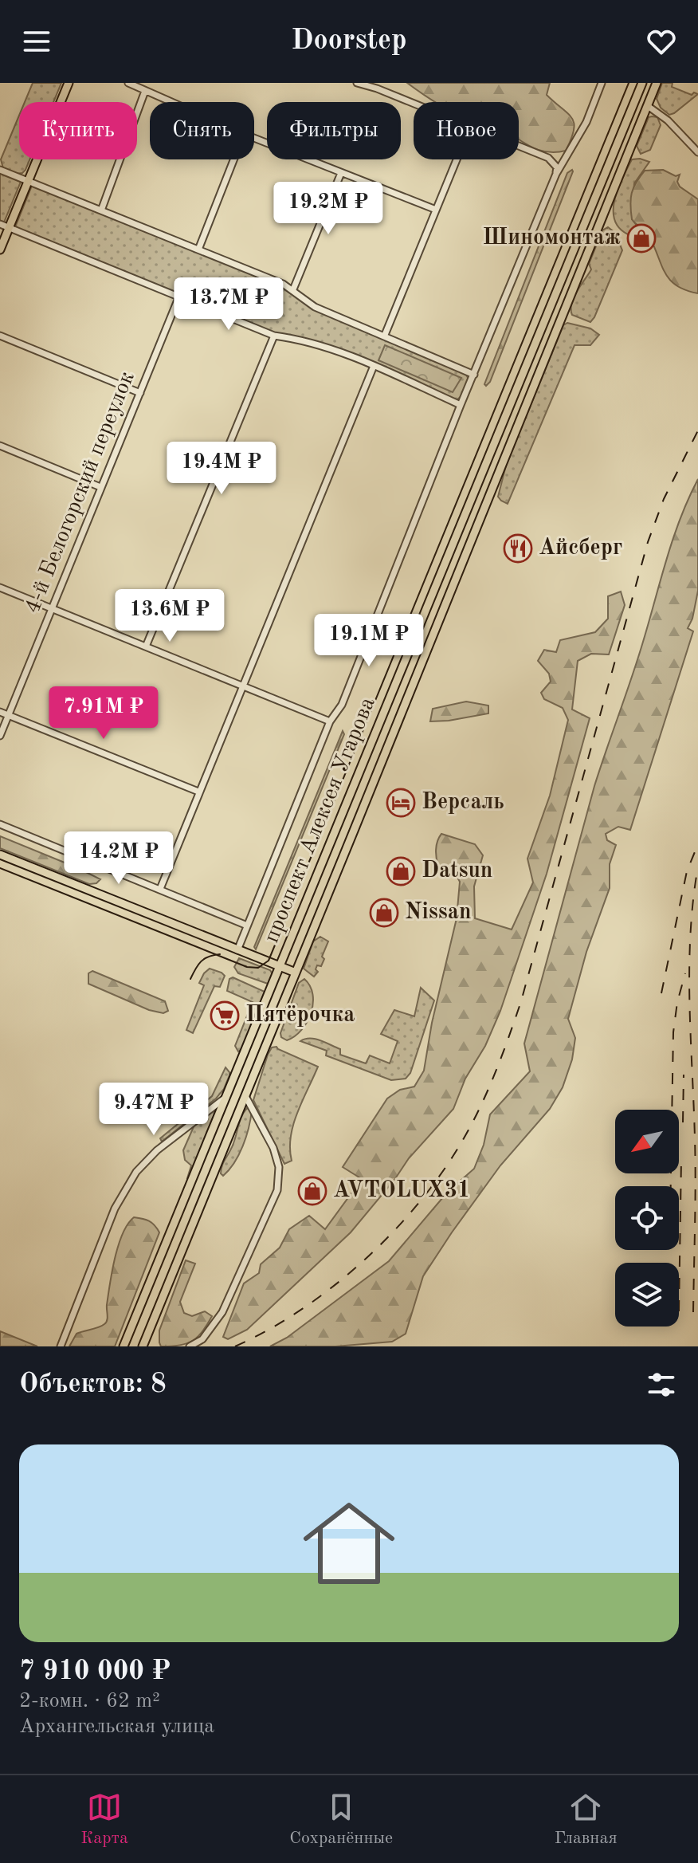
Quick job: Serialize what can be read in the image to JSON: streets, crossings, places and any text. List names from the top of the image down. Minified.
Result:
{"streets":{"main road":["проспект Алексея Угарова"],"street":["4-й Белогорский переулок"]},"places":{"shop":["Шиномонтаж","Datsun","Nissan","AVTOLUX31"],"restaurant":["Айсберг"],"hotel":["Версаль"],"supermarket":["Пятёрочка"]},"north":"bottom left","page":{"header":"Doorstep","chip":["Купить","Снять","Фильтры","Новое"],"price":["19.2M ₽","13.7M ₽","19.4M ₽","13.6M ₽","19.1M ₽","7.91M ₽","14.2M ₽","9.47M ₽"],"heading":"Объектов: 8","list":[{"name":"7 910 000 ₽","note":"2-комн. · 62 m² · Архангельская улица"}],"tabs":["Карта","Сохранённые","Главная"]}}
